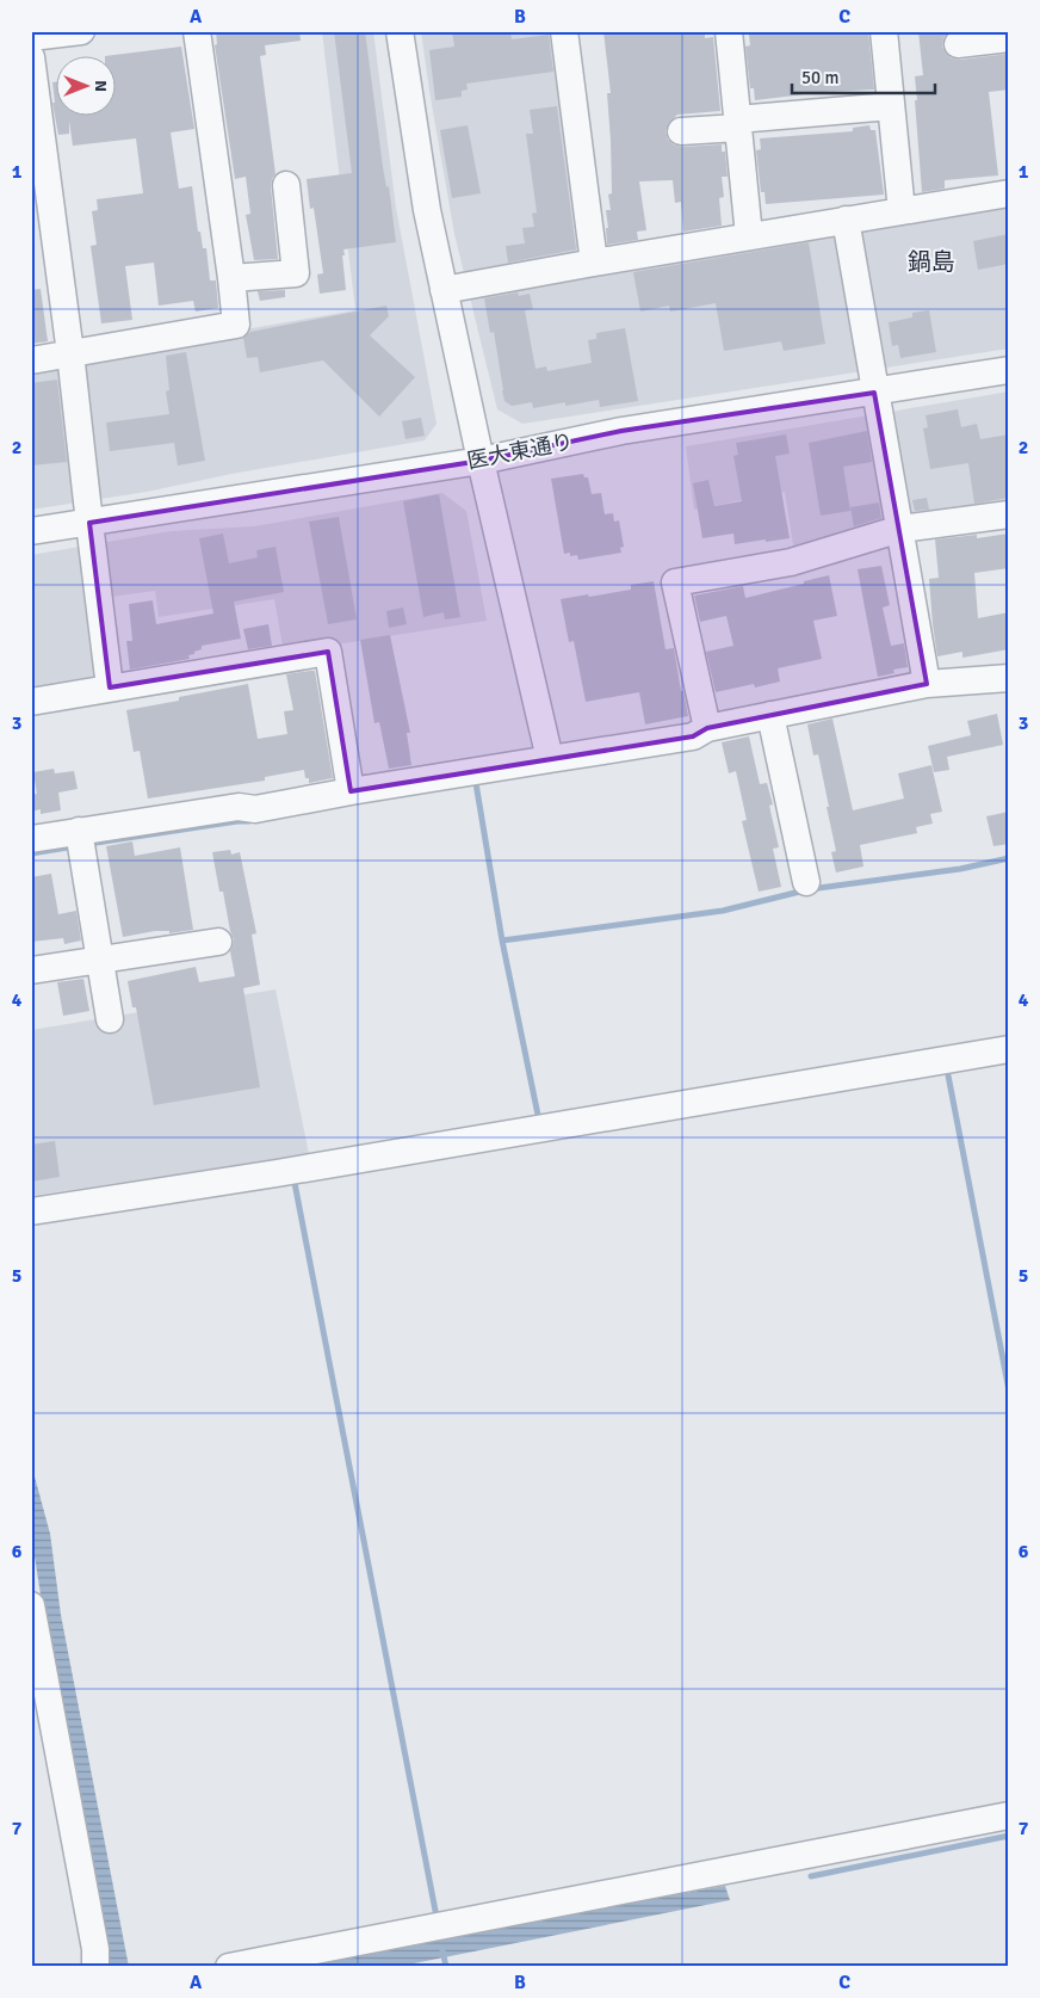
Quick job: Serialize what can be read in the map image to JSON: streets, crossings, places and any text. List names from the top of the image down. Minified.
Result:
{"streets":{"street":["医大東通り"]},"districts":["鍋島"],"scale_bar":"50 m","north":"right","grid":{"columns":["A","B","C"],"rows":["1","2","3","4","5","6","7"]}}
